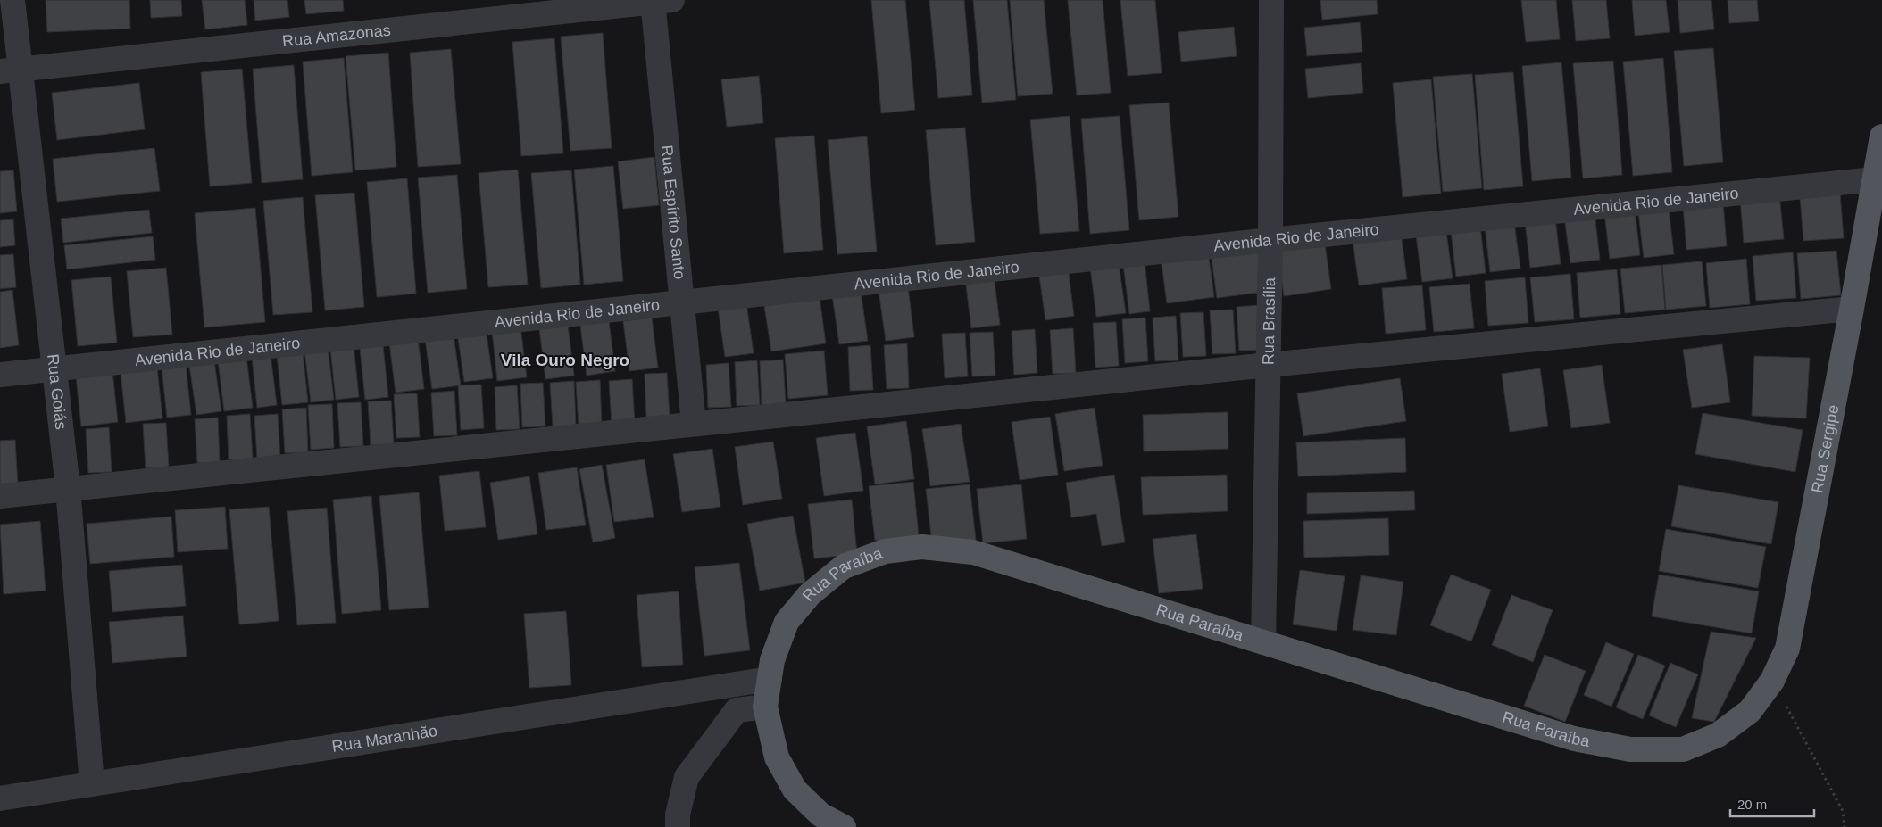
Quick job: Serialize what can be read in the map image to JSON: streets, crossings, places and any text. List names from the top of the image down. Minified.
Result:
{"streets":{"main road":["Rua Sergipe","Rua Paraíba"],"street":["Rua Amazonas","Avenida Rio de Janeiro","Rua Espírito Santo","Rua Brasília","Rua Goiás","Rua Maranhão"]},"crossings":[["Rua Amazonas","Rua Espírito Santo"],["Rua Amazonas","Rua Goiás"],["Avenida Rio de Janeiro","Rua Espírito Santo"],["Avenida Rio de Janeiro","Rua Brasília"],["Avenida Rio de Janeiro","Rua Goiás"],["Avenida Rio de Janeiro","Rua Sergipe"],["Rua Brasília","Rua Paraíba"],["Rua Goiás","Rua Maranhão"],["Rua Sergipe","Rua Paraíba"],["Rua Paraíba","Rua Maranhão"]],"districts":["Vila Ouro Negro"],"scale_bar":"20 m"}
